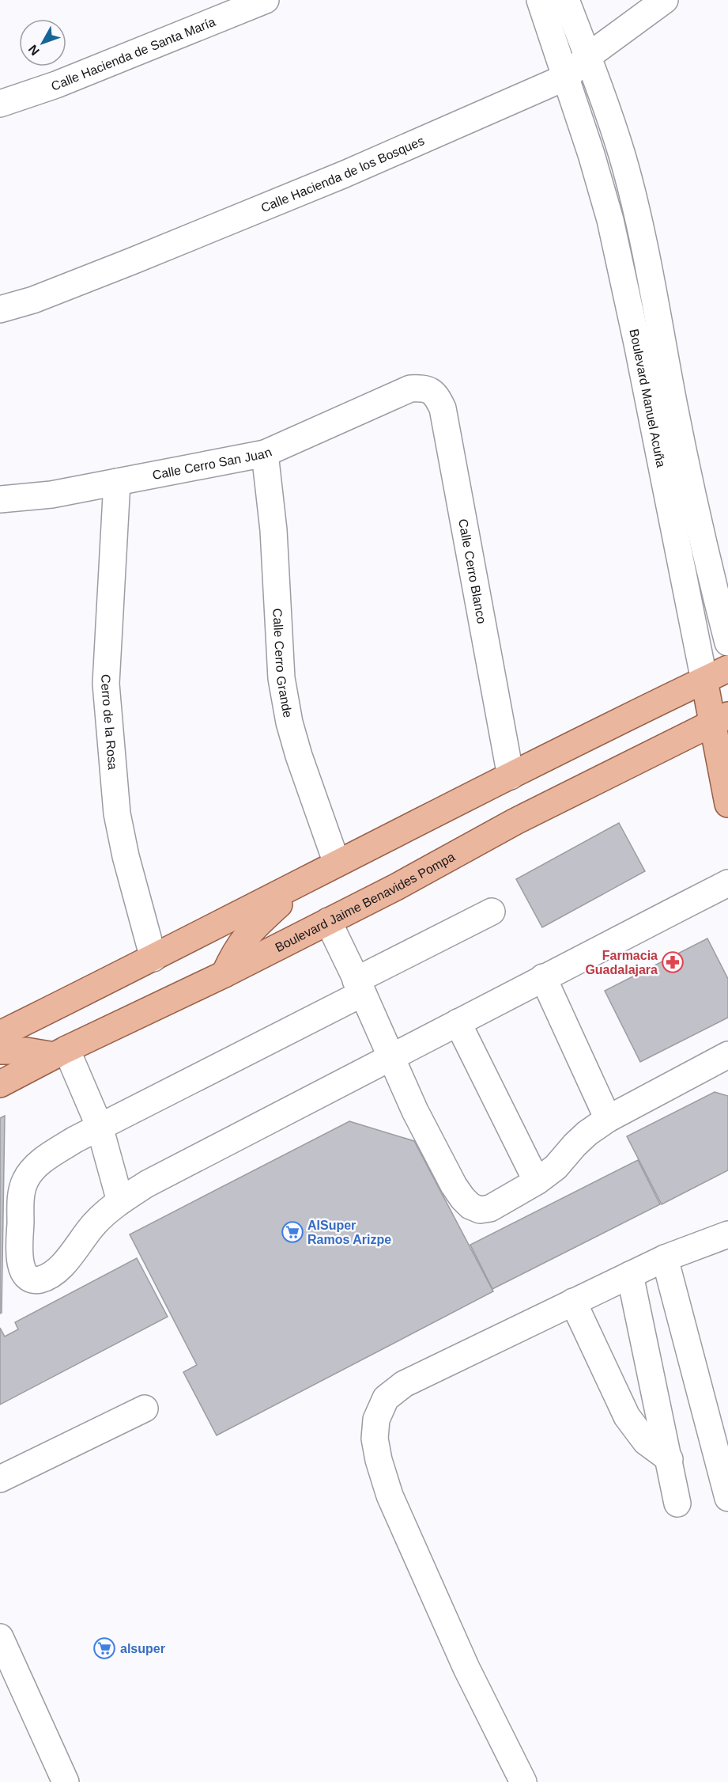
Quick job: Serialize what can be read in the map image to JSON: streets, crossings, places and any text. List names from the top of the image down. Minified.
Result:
{"streets":{"main road":["Boulevard Manuel Acuña","Boulevard Jaime Benavides Pompa"],"street":["Calle Hacienda de Santa María","Calle Hacienda de los Bosques","Calle Cerro San Juan","Calle Cerro Blanco","Calle Cerro Grande","Cerro de la Rosa"]},"crossings":[["Calle Hacienda de los Bosques","Boulevard Manuel Acuña"],["Boulevard Manuel Acuña","Boulevard Jaime Benavides Pompa"],["Calle Cerro San Juan","Calle Cerro Blanco"],["Calle Cerro San Juan","Calle Cerro Grande"],["Calle Cerro San Juan","Cerro de la Rosa"]],"places":{"pharmacy":["Farmacia Guadalajara"],"supermarket":["AlSuper Ramos Arizpe","alsuper"]},"north":"bottom left"}
